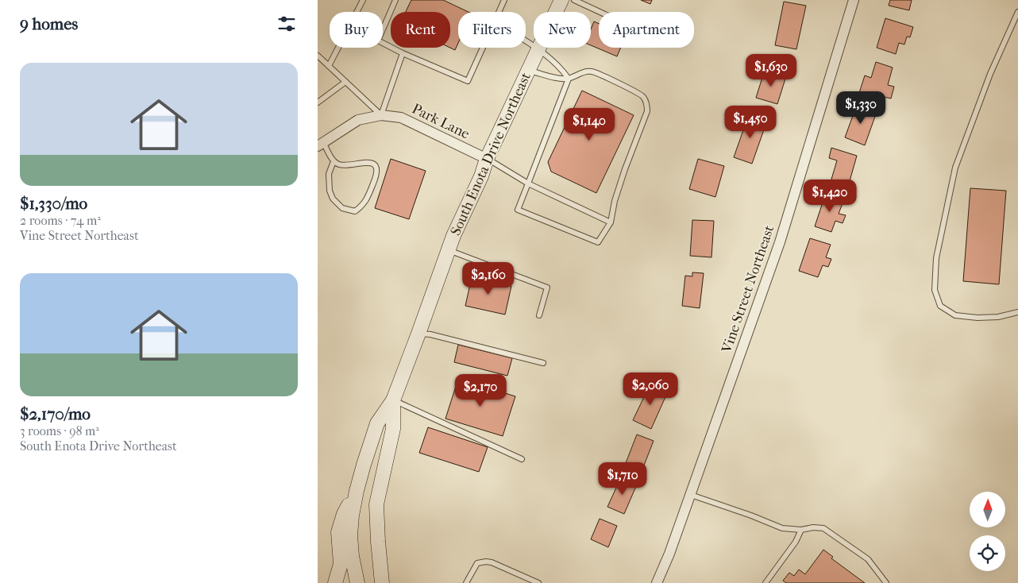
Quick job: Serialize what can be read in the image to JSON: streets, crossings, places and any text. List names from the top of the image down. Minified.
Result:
{"streets":{"main road":["South Enota Drive Northeast"],"street":["Park Lane","Vine Street Northeast"]},"crossings":[["Park Lane","South Enota Drive Northeast"]],"north":"top","page":{"heading":"9 homes","chip":["Buy","Rent","Filters","New","Apartment"],"list":[{"name":"$1,330/mo","note":"2 rooms · 74 m² · Vine Street Northeast"},{"name":"$2,170/mo","note":"3 rooms · 98 m² · South Enota Drive Northeast"}],"price":["$1,630","$1,330","$1,450","$1,140","$1,420","$2,160","$2,060","$2,170","$1,710"]}}
